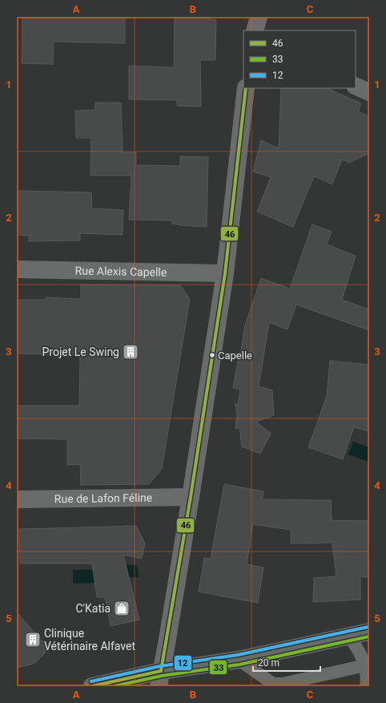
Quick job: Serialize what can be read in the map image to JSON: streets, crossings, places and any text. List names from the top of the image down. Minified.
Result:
{"streets":{"street":["Rue Alexis Capelle","Rue de Lafon Féline"]},"places":{"building":["Projet Le Swing","Clinique Vétérinaire Alfavet"],"other":["Capelle"],"shop":["C'Katia"]},"lines":["transit line 46","transit line 12","transit line 33"],"legend":["46","33","12"],"scale_bar":"20 m","grid":{"columns":["A","B","C"],"rows":["1","2","3","4","5"]}}
